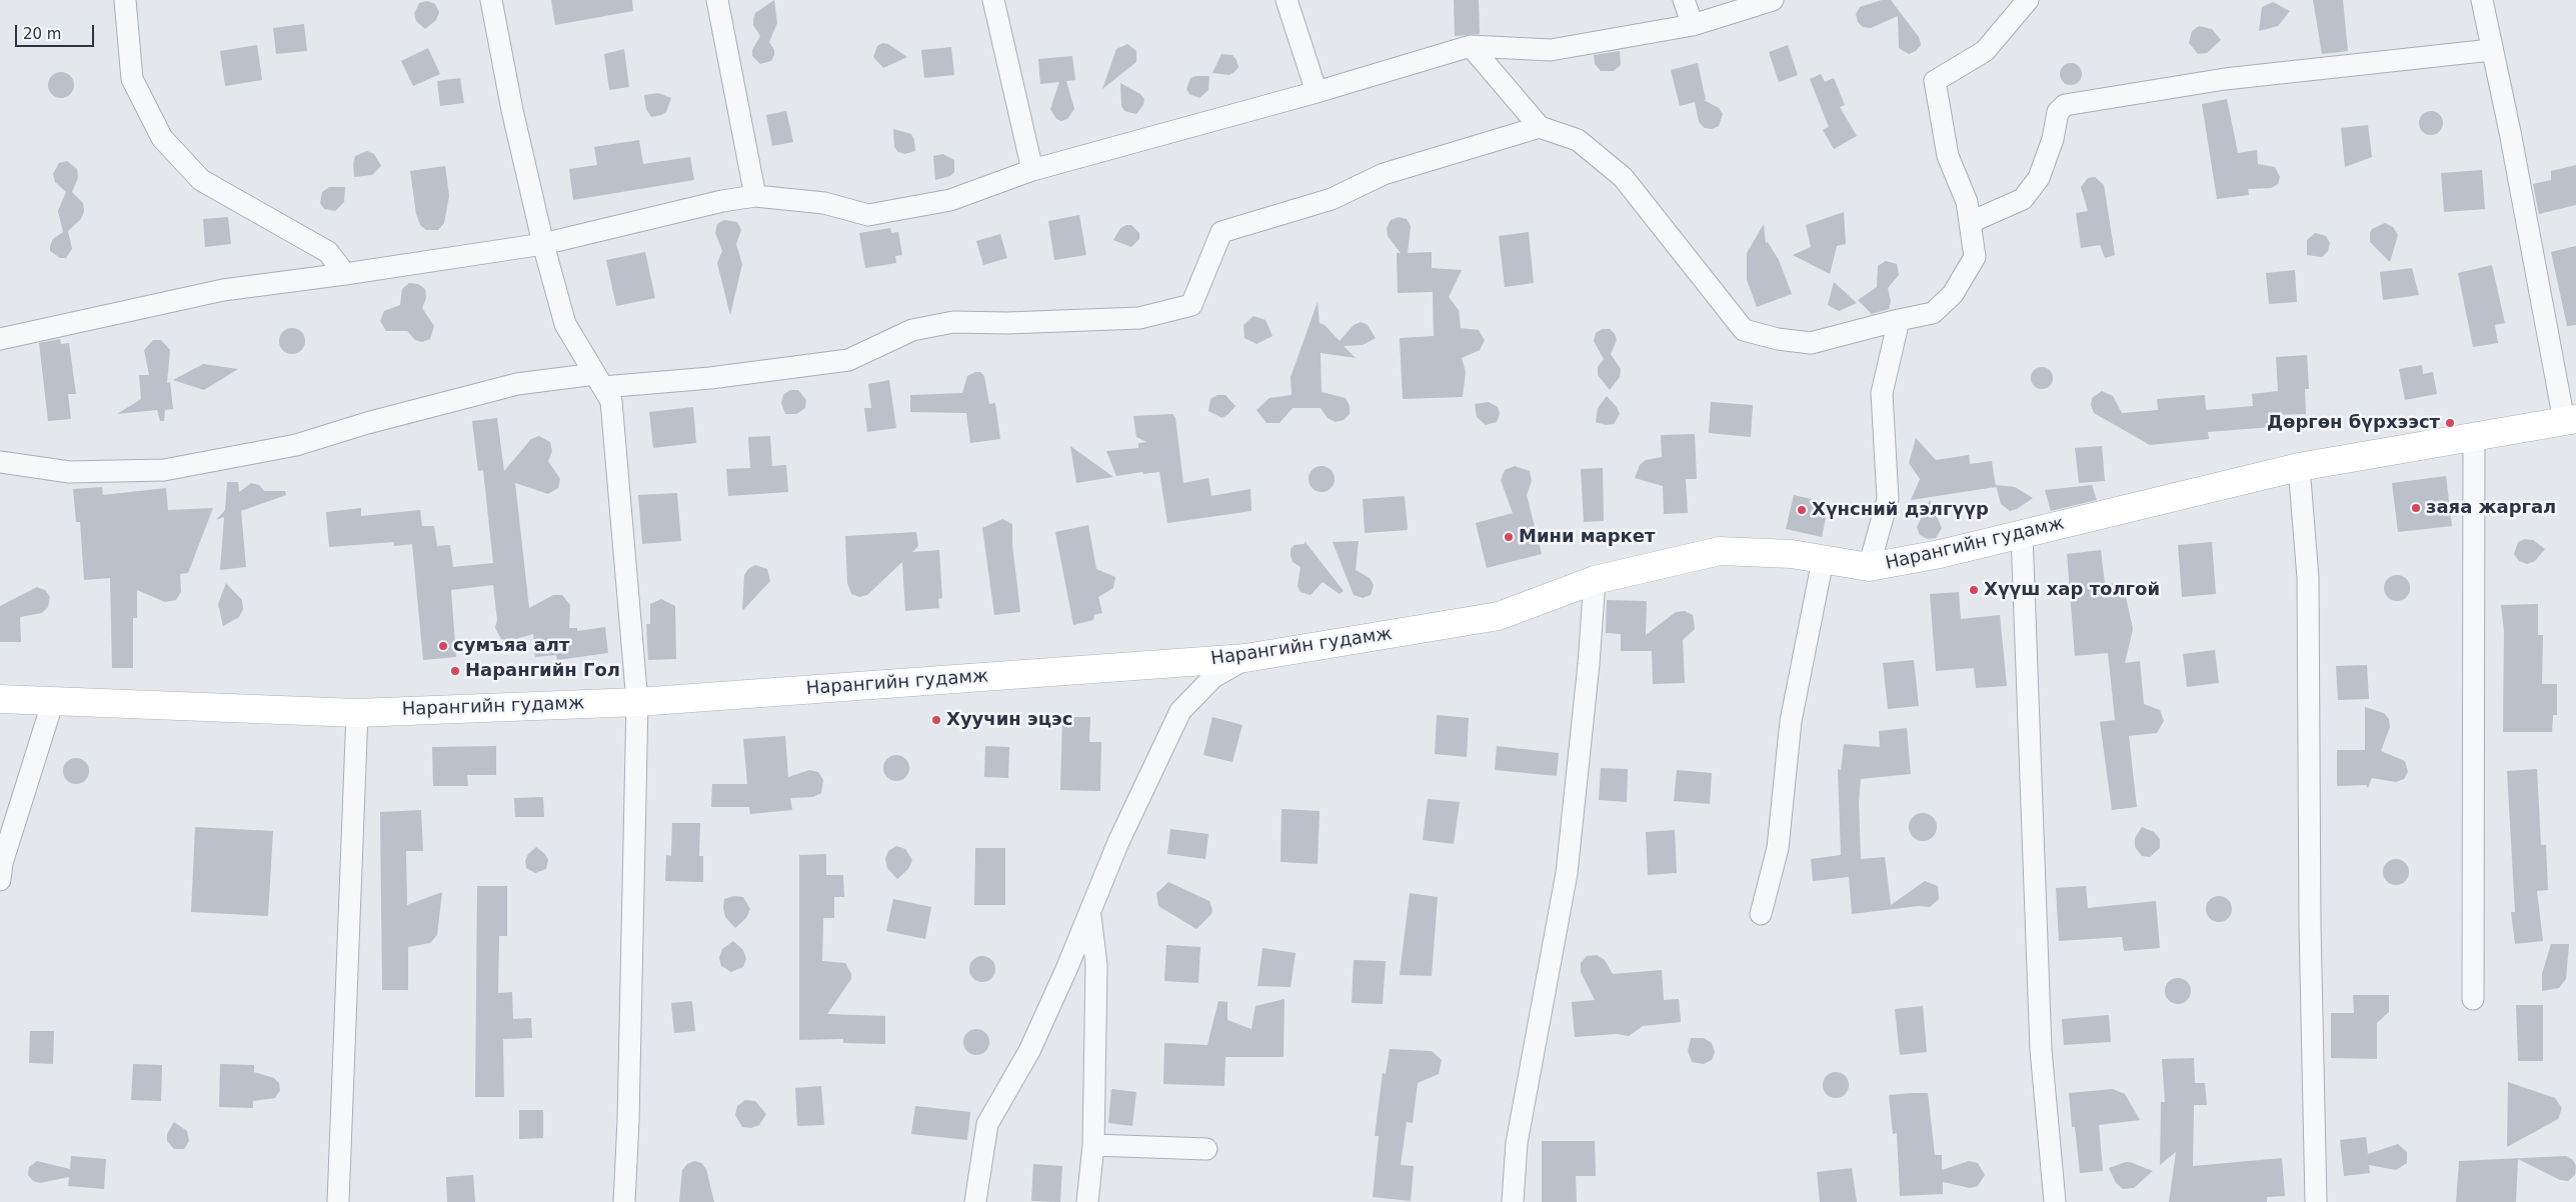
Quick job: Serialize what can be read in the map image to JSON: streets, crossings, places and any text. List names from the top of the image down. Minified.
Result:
{"streets":{"main road":["Нарангийн гудамж"]},"places":["Дөргөн бүрхээст","заяа жаргал","Хүнсний дэлгүүр","Мини маркет","Хүүш хар толгой","сумъяа алт","Нарангийн Гол","Хуучин эцэс"],"scale_bar":"20 m"}
